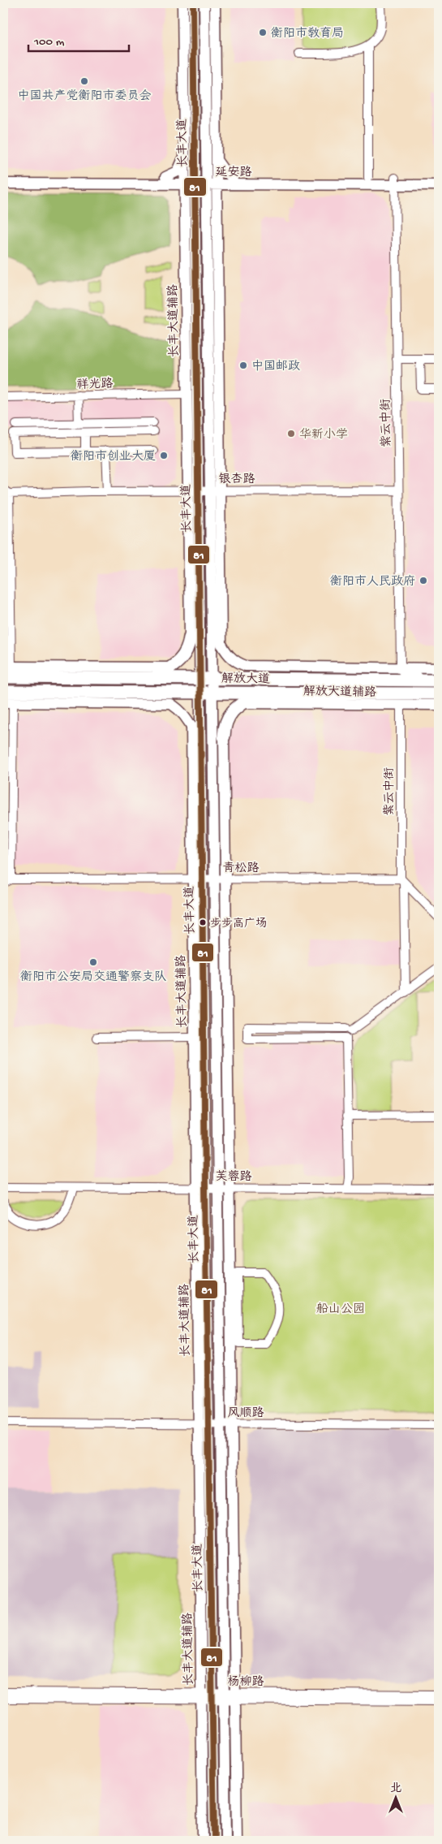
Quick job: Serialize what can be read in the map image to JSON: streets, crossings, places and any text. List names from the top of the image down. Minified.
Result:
{"streets":{"highway":["解放大道"],"main road":["长丰大道","延安路","长丰大道辅路","解放大道辅路"],"street":["祥光路","紫云中街","银杏路","青松路","芙蓉路","风顺路","杨柳路"]},"crossings":[["长丰大道","延安路"],["长丰大道","长丰大道辅路"],["长丰大道","银杏路"],["长丰大道","解放大道"],["长丰大道","青松路"],["长丰大道","芙蓉路"],["长丰大道","风顺路"],["长丰大道","杨柳路"],["延安路","长丰大道辅路"],["延安路","紫云中街"],["长丰大道辅路","祥光路"],["长丰大道辅路","银杏路"],["长丰大道辅路","风顺路"],["长丰大道辅路","杨柳路"],["紫云中街","银杏路"],["紫云中街","解放大道"],["紫云中街","解放大道辅路"],["紫云中街","青松路"],["解放大道","解放大道辅路"]],"parks":["船山公园"],"places":["衡阳市教育局","中国共产党衡阳市委员会","中国邮政","华新小学","衡阳市创业大厦","衡阳市人民政府","步步高广场","衡阳市公安局交通警察支队"],"lines":["transit line 81"],"scale_bar":"100 m","north":"top"}
